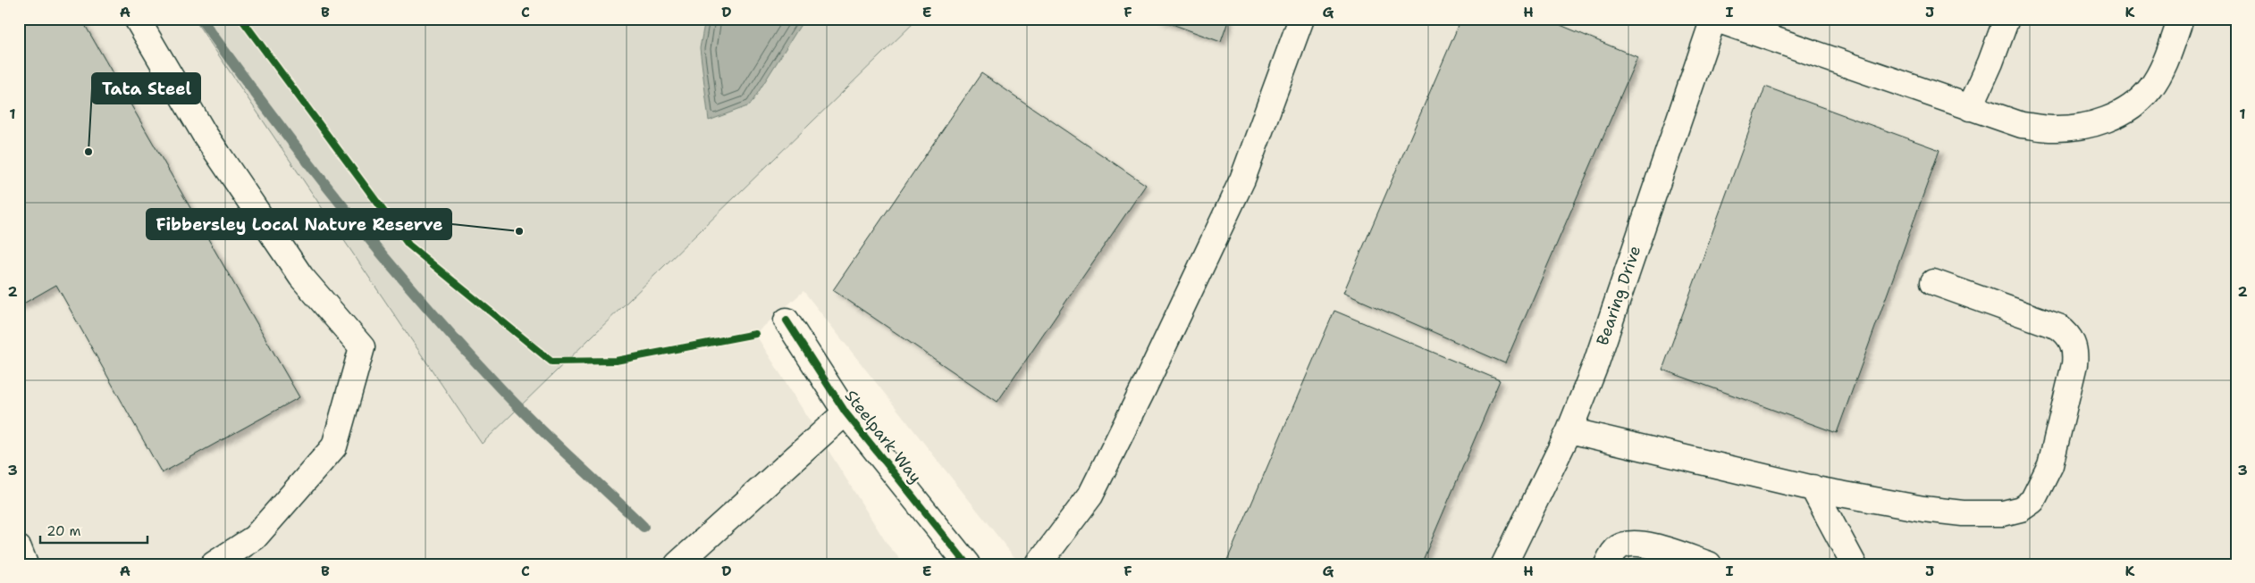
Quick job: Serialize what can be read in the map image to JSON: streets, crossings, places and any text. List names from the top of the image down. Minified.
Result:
{"streets":{"street":["Bearing Drive","Steelpark Way"]},"places":["Tata Steel","Fibbersley Local Nature Reserve"],"scale_bar":"20 m","grid":{"columns":["A","B","C","D","E","F","G","H","I","J","K"],"rows":["1","2","3"]}}
